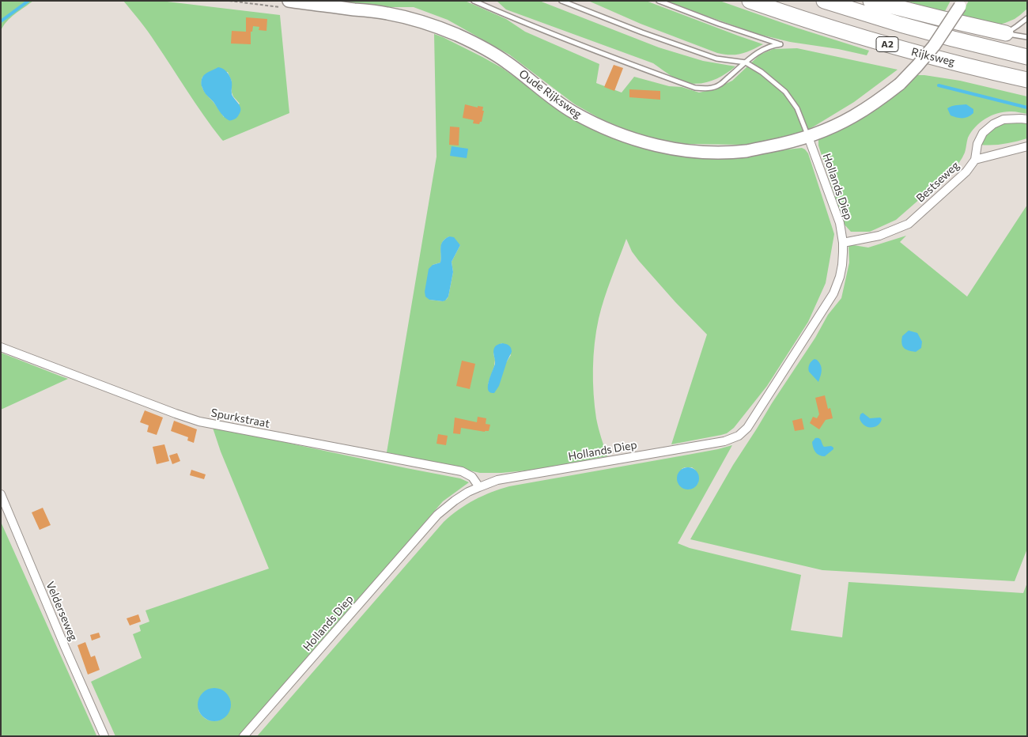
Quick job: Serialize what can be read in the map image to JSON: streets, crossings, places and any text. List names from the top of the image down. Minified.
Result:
{"streets":{"highway":["A2","Rijksweg"],"street":["Oude Rijksweg","Bestseweg","Hollands Diep","Spurkstraat","Velderseweg"]},"crossings":[["Oude Rijksweg","Hollands Diep"],["Bestseweg","Hollands Diep"],["Hollands Diep","Spurkstraat"]]}
